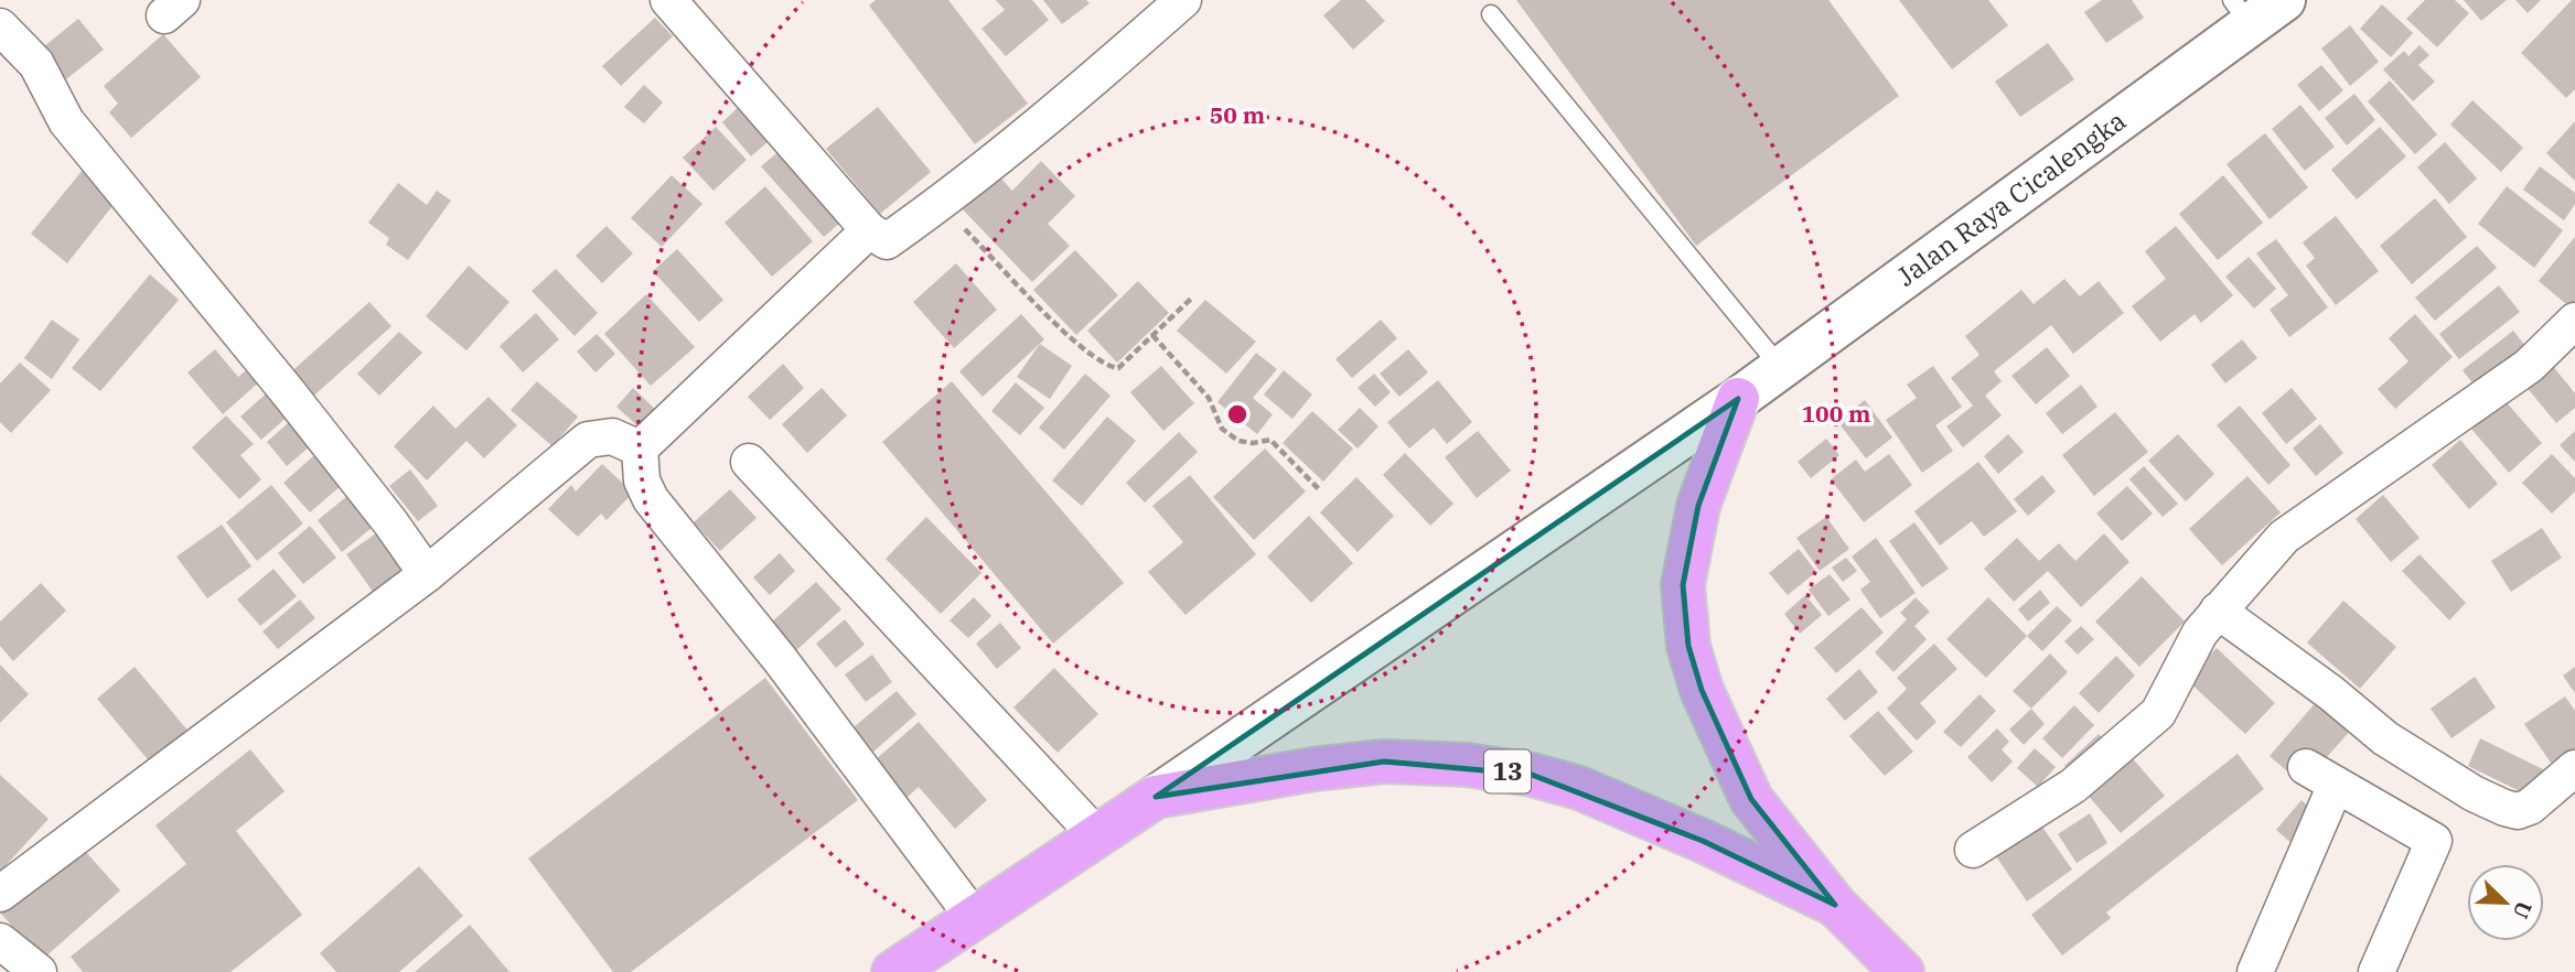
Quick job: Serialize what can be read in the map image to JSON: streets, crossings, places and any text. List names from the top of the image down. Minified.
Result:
{"streets":{"highway":["13"],"main road":["Jalan Raya Cicalengka"]},"crossings":[["Jalan Raya Cicalengka","13"]],"north":"bottom right","rings":["50 m","100 m"]}
